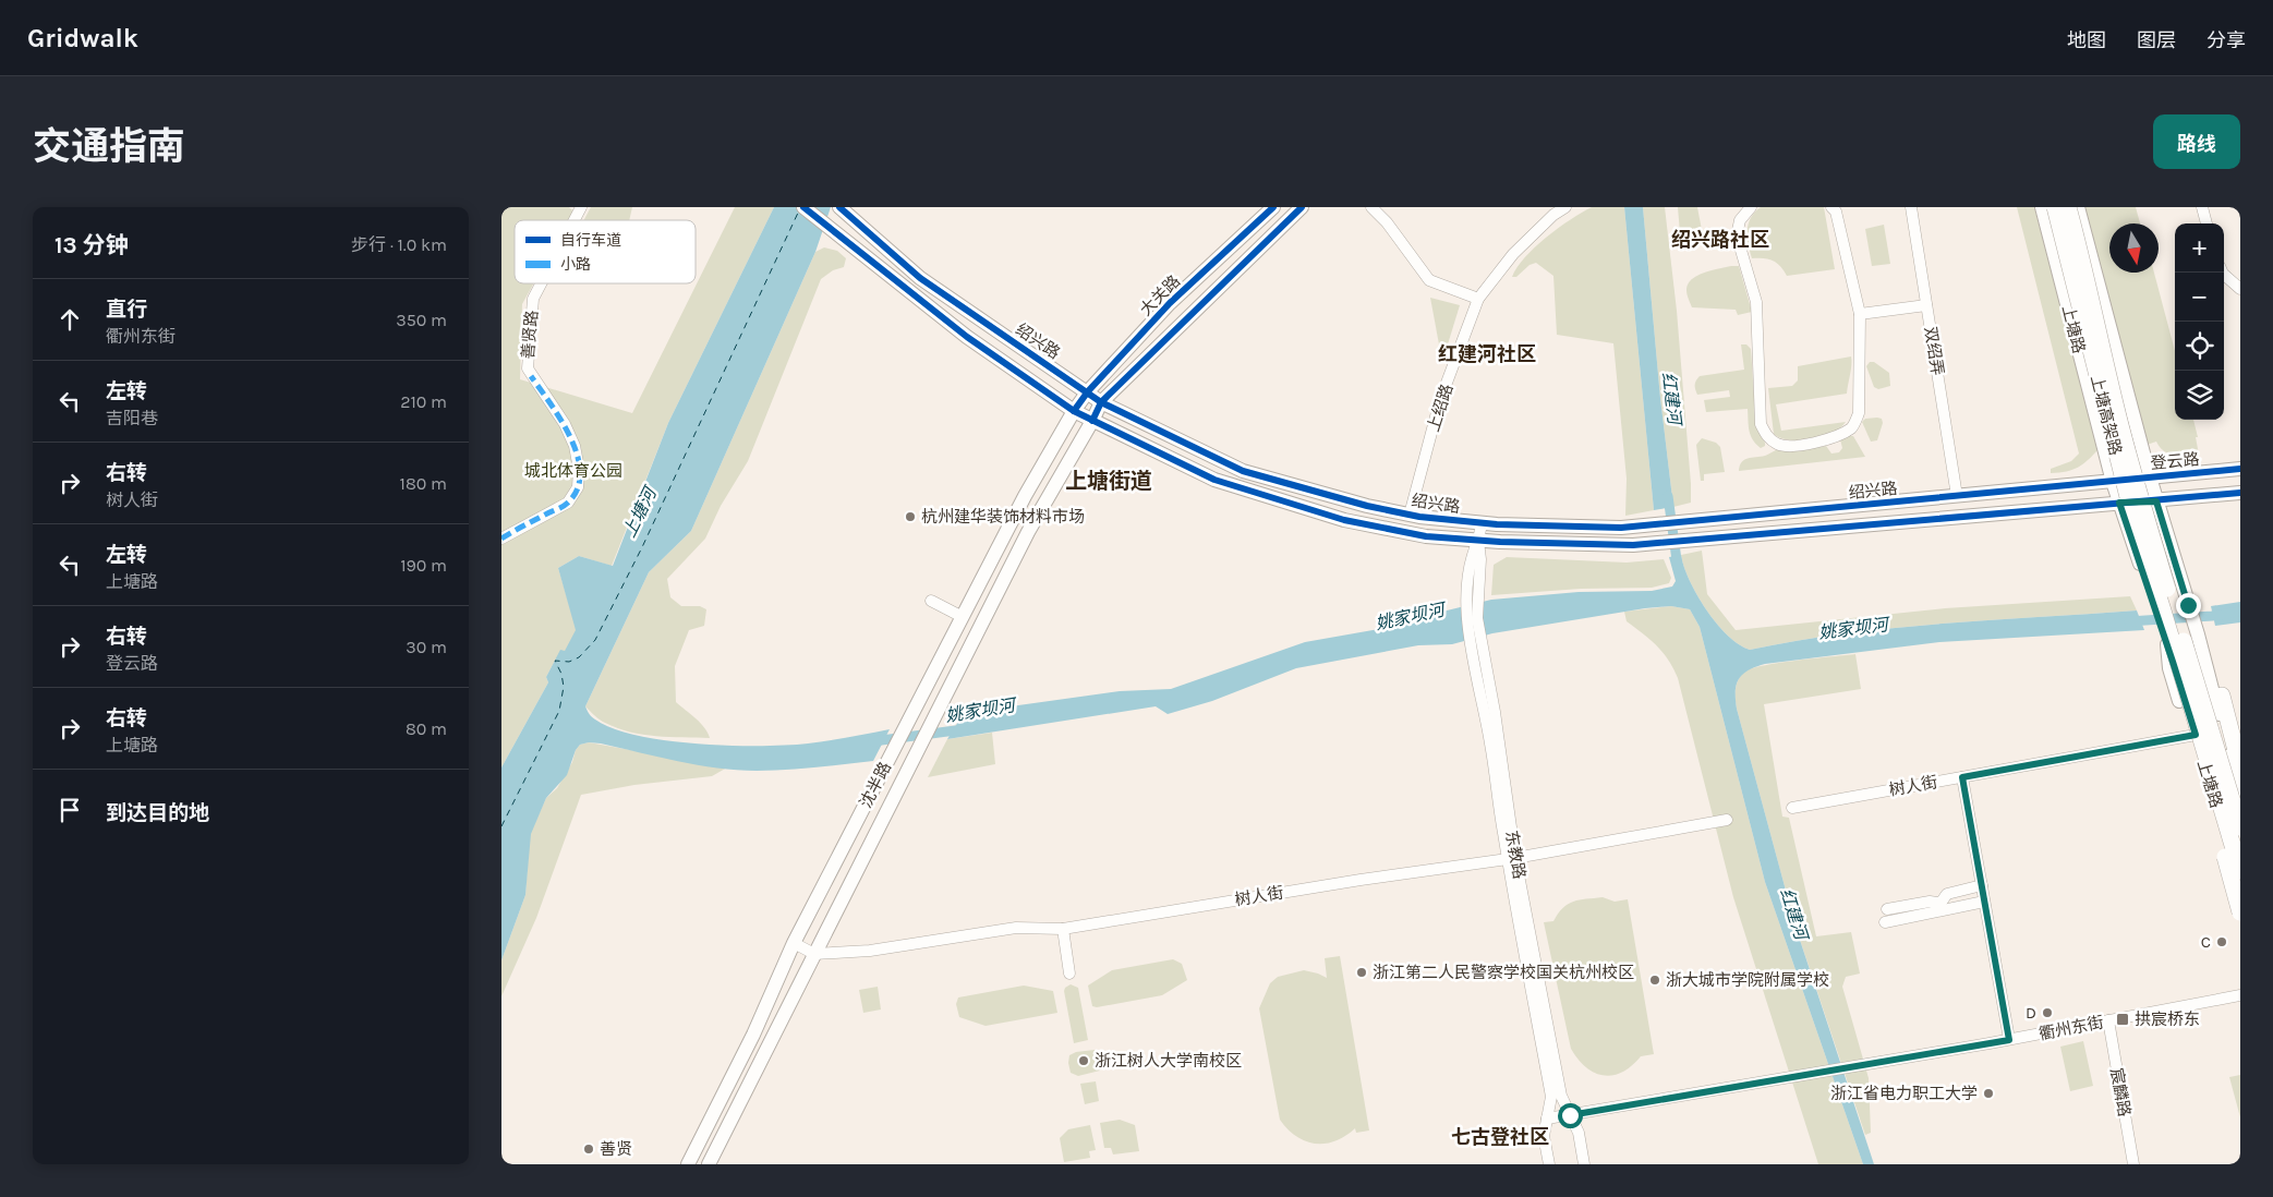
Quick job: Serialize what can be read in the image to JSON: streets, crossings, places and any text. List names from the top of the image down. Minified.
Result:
{"streets":{"highway":["上塘高架路"],"main road":["大关路","上塘路","绍兴路","登云路","沈半路"],"street":["善贤路","双绍弄","上绍路","树人街","东教路","衢州东街","宸麟路"]},"crossings":[["大关路","绍兴路"],["大关路","沈半路"],["上塘路","绍兴路"],["上塘路","登云路"],["上塘路","树人街"],["绍兴路","双绍弄"],["绍兴路","上绍路"],["绍兴路","登云路"],["绍兴路","沈半路"],["绍兴路","东教路"],["沈半路","树人街"],["树人街","东教路"],["东教路","衢州东街"],["衢州东街","宸麟路"]],"districts":["绍兴路社区","红建河社区","上塘街道","七古登社区"],"water":["红建河","上塘河","姚家坝河"],"parks":["城北体育公园"],"places":{"other":["杭州建华装饰材料市场","C","浙江第二人民警察学校国关杭州校区","浙大城市学院附属学校","D","浙江树人大学南校区","浙江省电力职工大学","善贤"],"transit":["拱宸桥东"]},"legend":["自行车道","小路"],"north":"bottom","page":{"header":"Gridwalk","nav":["地图","图层","分享"],"title":"交通指南","buttons":"路线","heading":["13 分钟","步行 · 1.0 km"],"map_buttons":["+","−"],"list":[["直行","衢州东街","350 m"],["左转","吉阳巷","210 m"],["右转","树人街","180 m"],["左转","上塘路","190 m"],["右转","登云路","30 m"],["右转","上塘路","80 m"],"到达目的地"]}}
